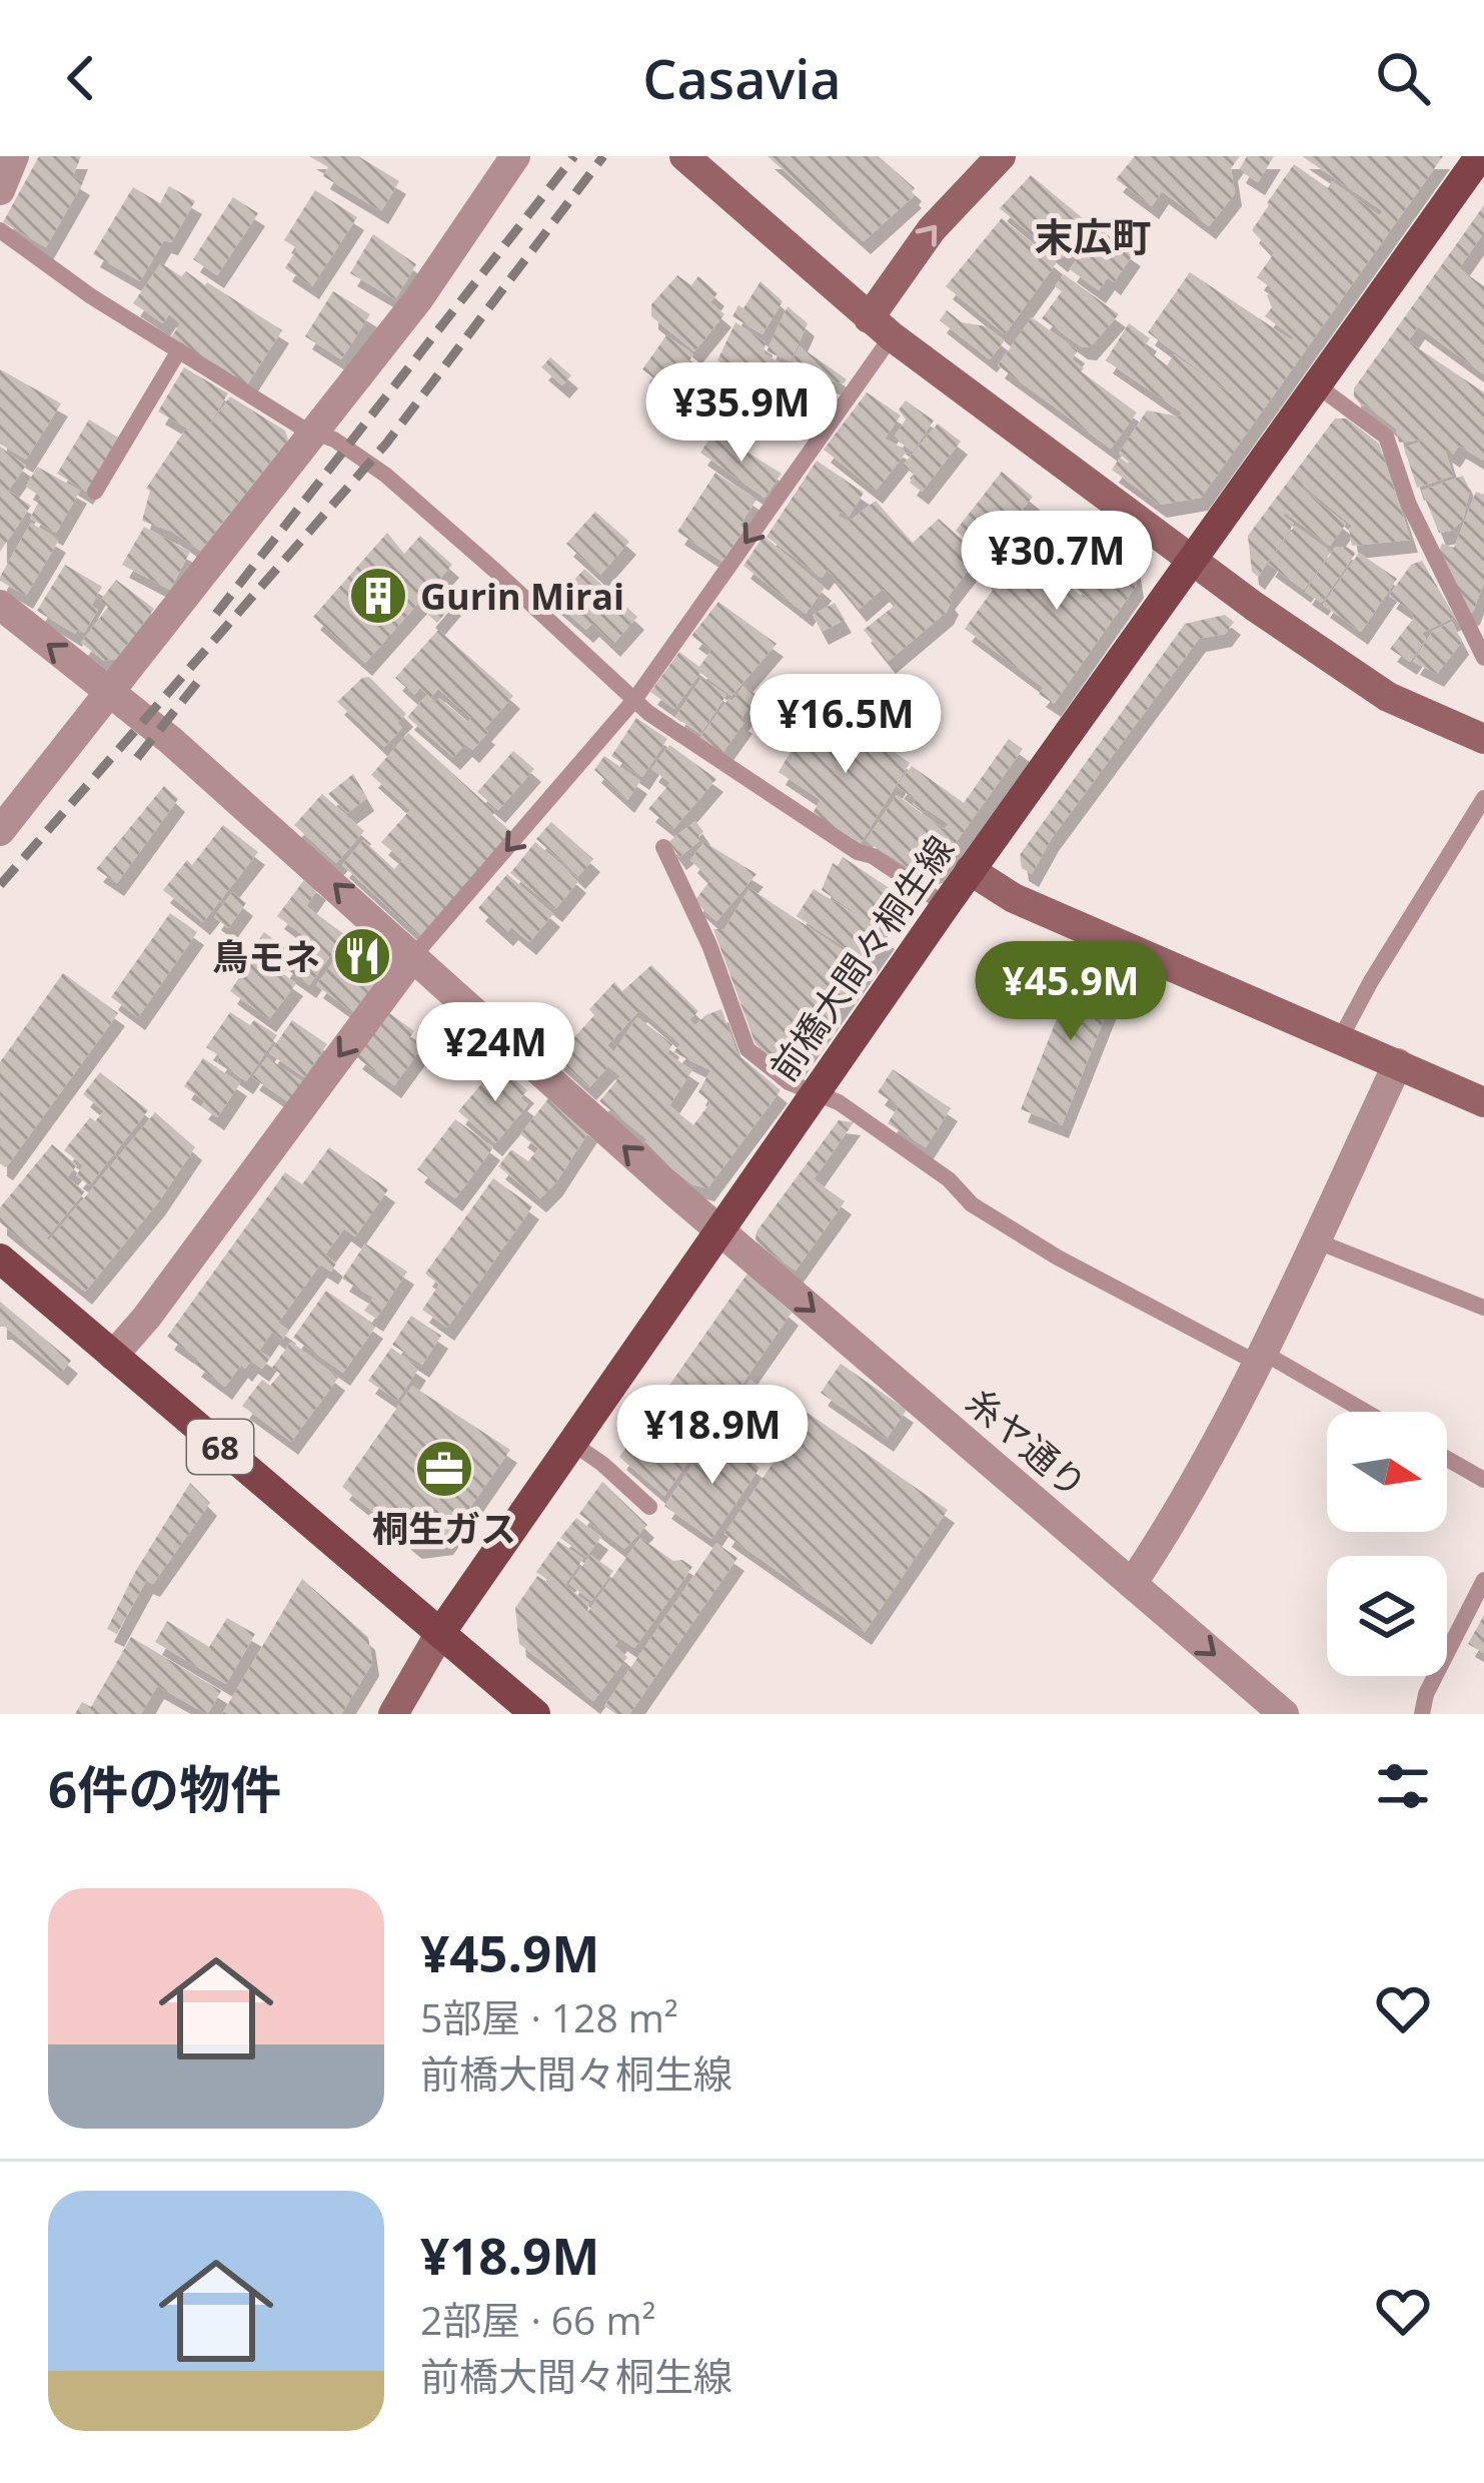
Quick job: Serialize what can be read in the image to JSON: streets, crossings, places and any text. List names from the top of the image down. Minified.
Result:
{"streets":{"main road":["前橋大間々桐生線","68"],"street":["糸ヤ通り"]},"crossings":[["前橋大間々桐生線","糸ヤ通り"],["前橋大間々桐生線","68"]],"districts":["末広町"],"places":{"building":["Gurin Mirai"],"restaurant":["鳥モネ"],"office":["桐生ガス"]},"north":"right","page":{"header":"Casavia","price":["¥35.9M","¥30.7M","¥16.5M","¥45.9M","¥24M","¥18.9M"],"heading":"6件の物件","list":[{"name":"¥45.9M","note":"5部屋 · 128 m² · 前橋大間々桐生線"},{"name":"¥18.9M","note":"2部屋 · 66 m² · 前橋大間々桐生線"}]}}
